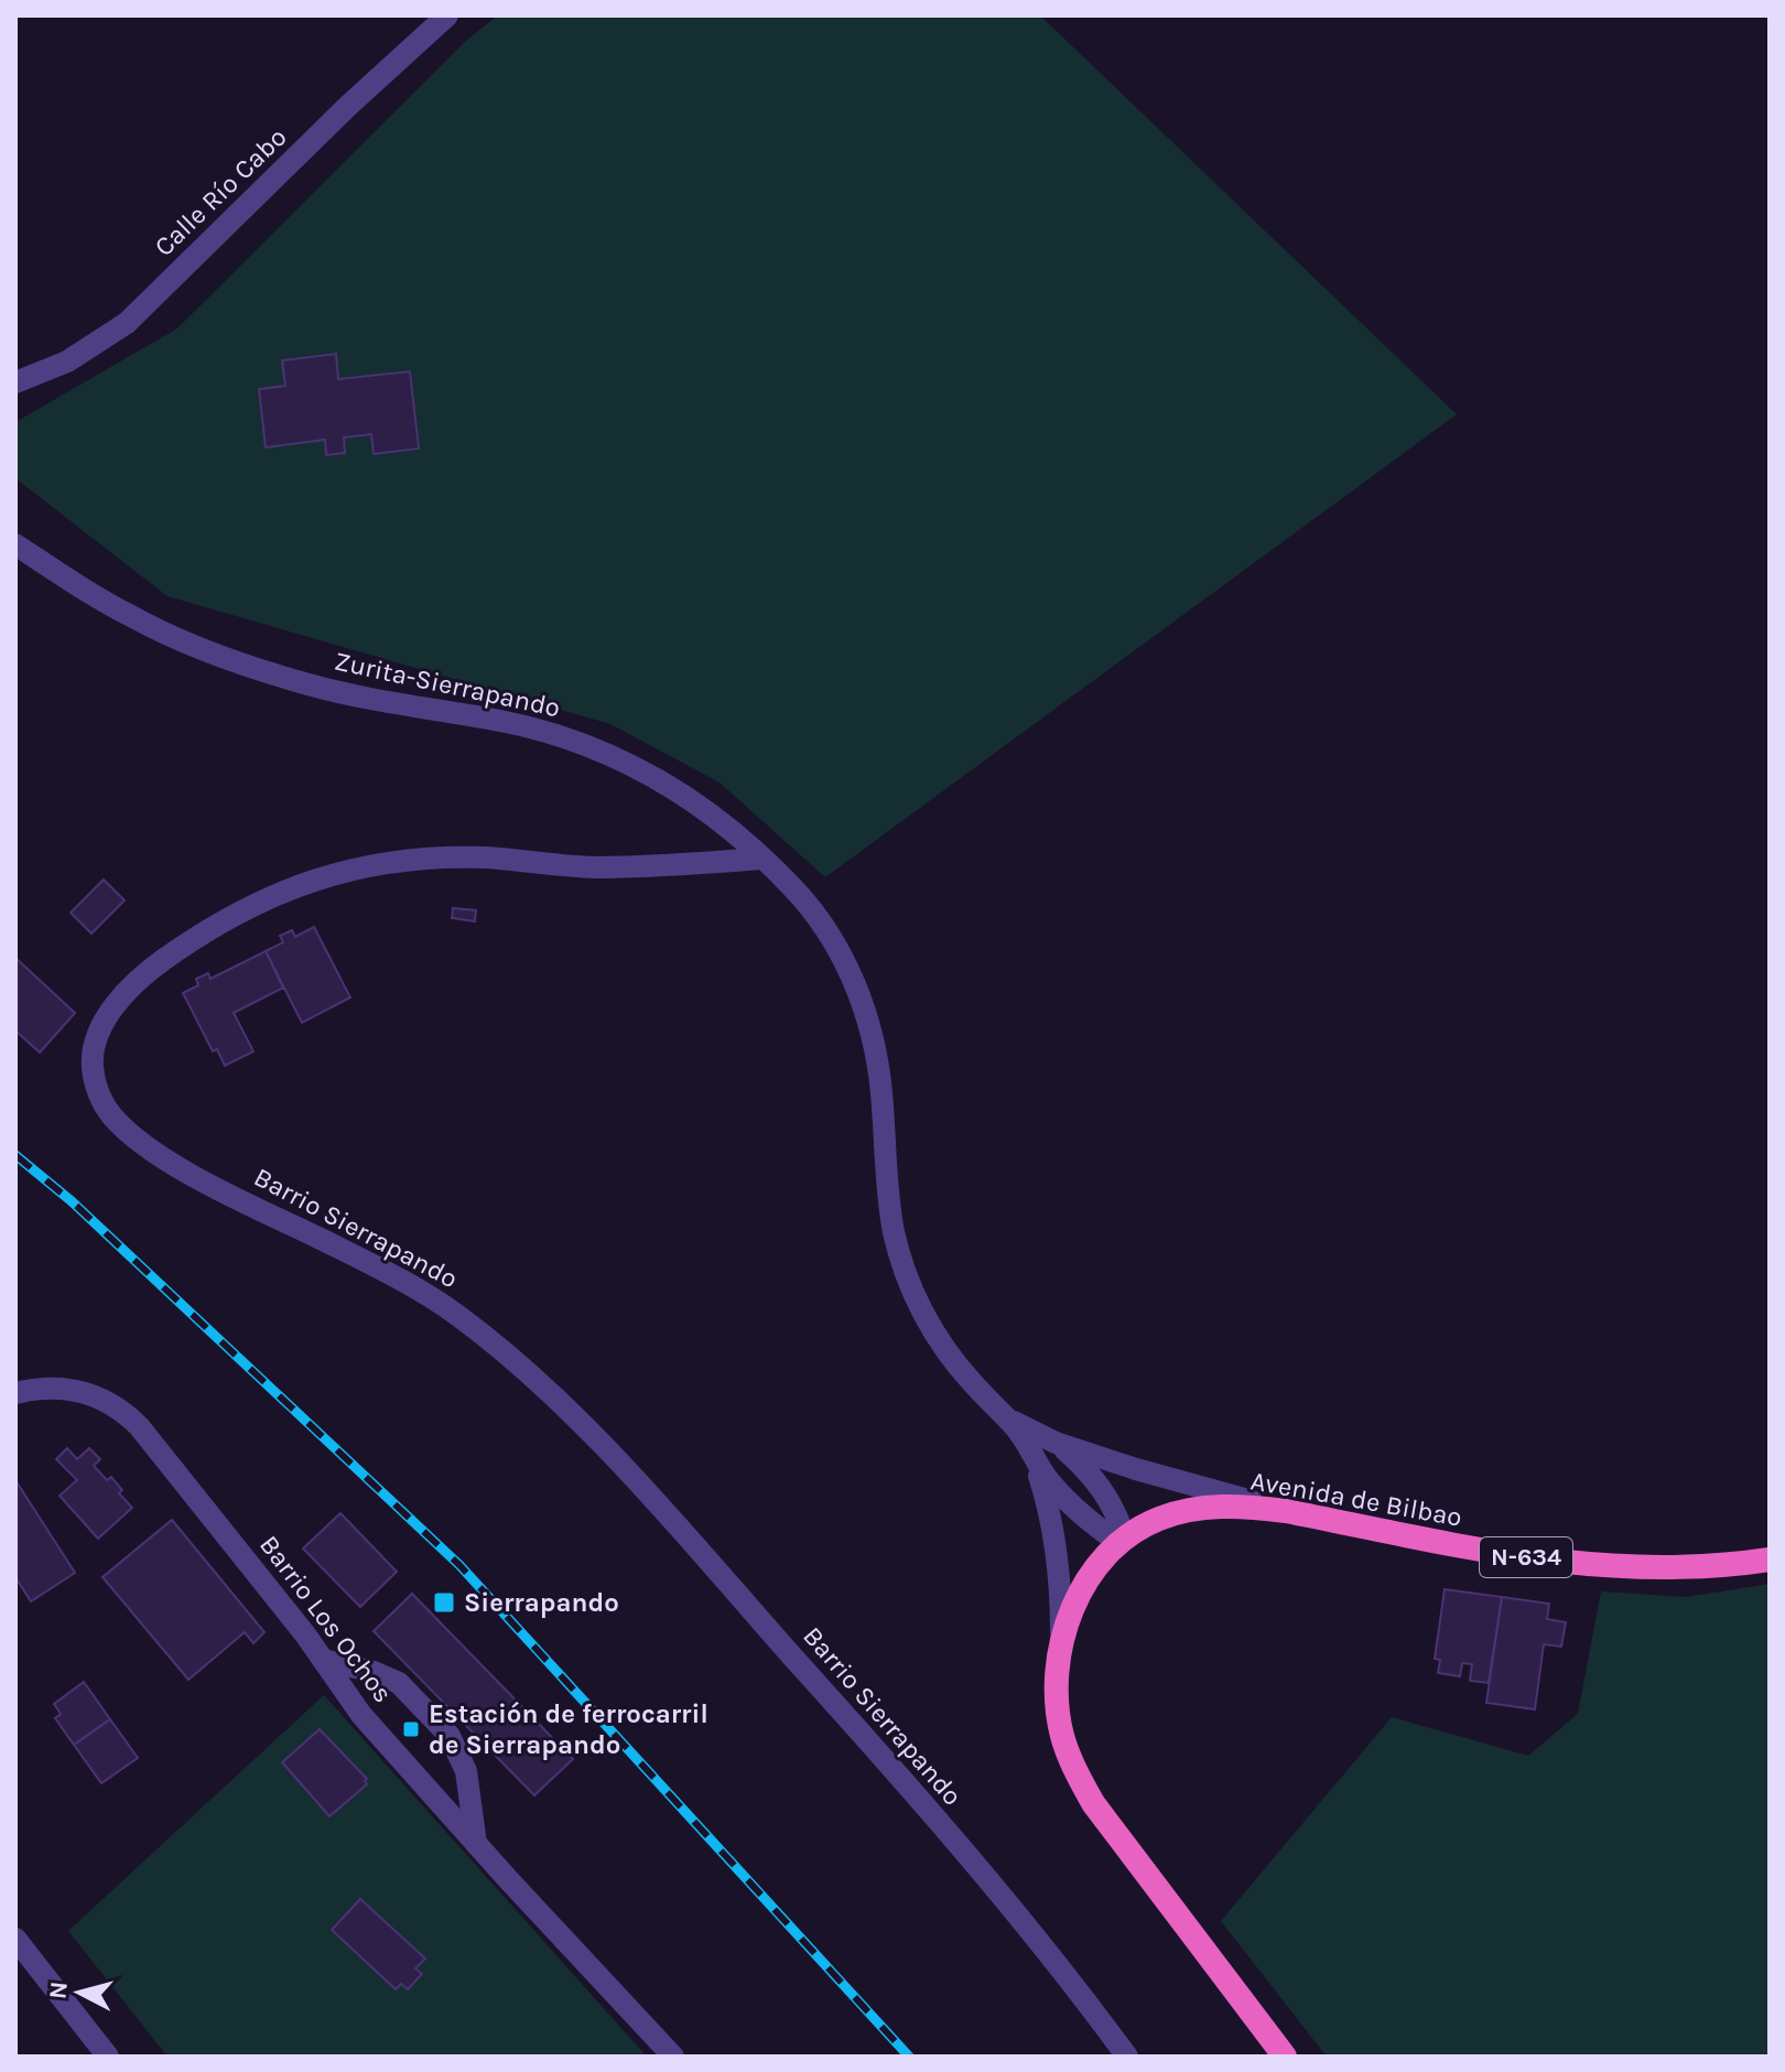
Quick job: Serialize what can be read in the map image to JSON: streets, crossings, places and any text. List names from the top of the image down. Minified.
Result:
{"streets":{"highway":["Avenida de Bilbao","N-634"],"street":["Calle Río Cabo","Zurita-Sierrapando","Barrio Sierrapando","Barrio Los Ochos"]},"crossings":[["Zurita-Sierrapando","Barrio Sierrapando"],["Zurita-Sierrapando","Avenida de Bilbao"]],"places":{"transit":["Sierrapando","Estación de ferrocarril de Sierrapando"]},"north":"left"}
